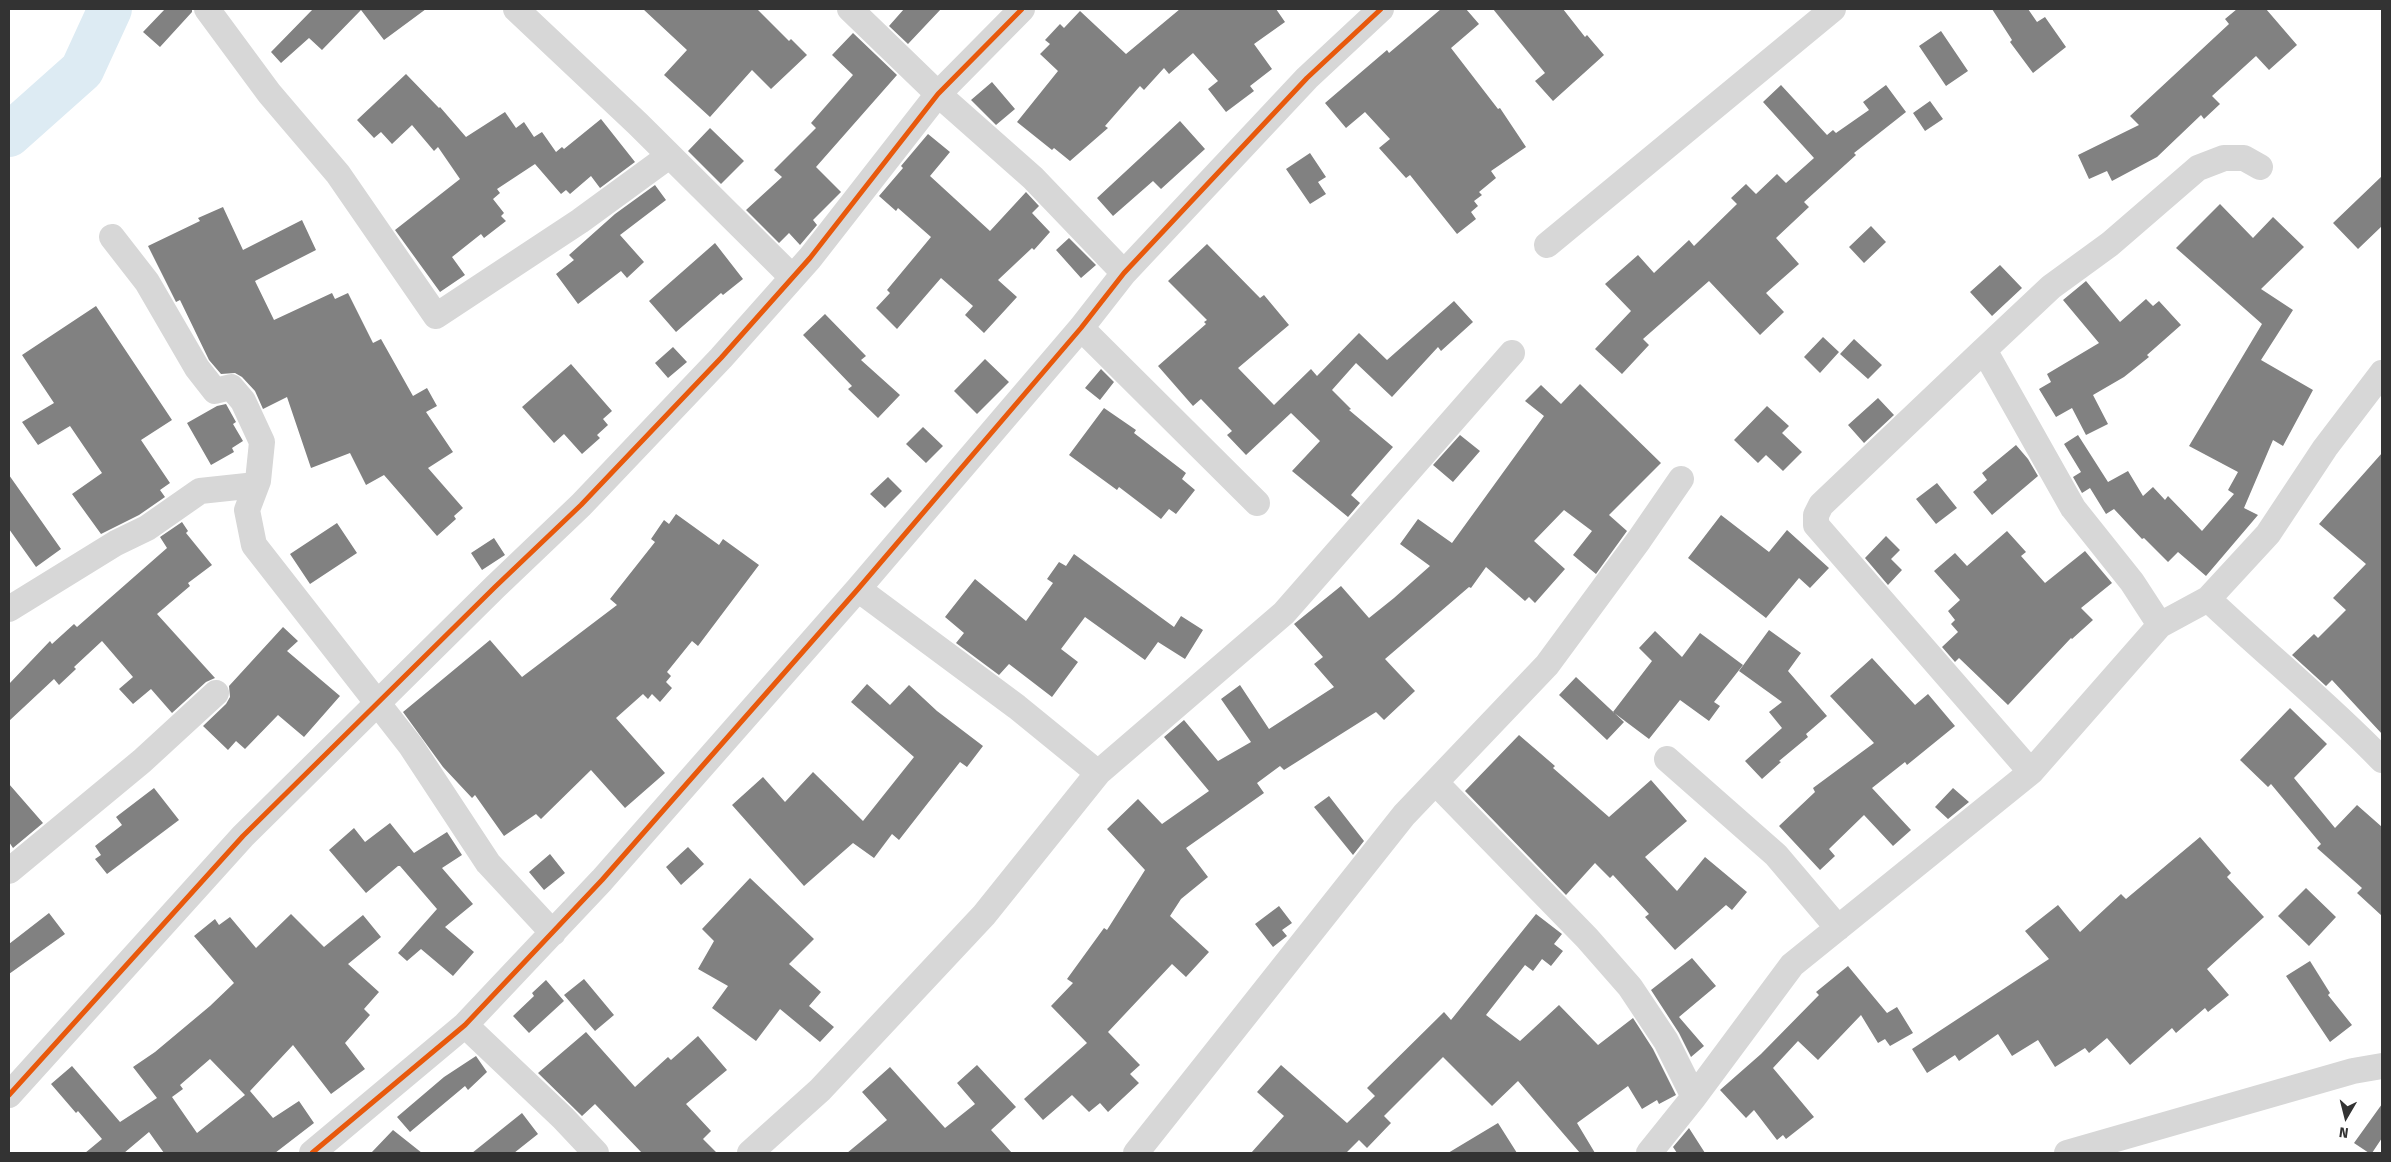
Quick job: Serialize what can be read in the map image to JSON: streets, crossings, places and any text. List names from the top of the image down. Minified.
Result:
{"north":"bottom"}
